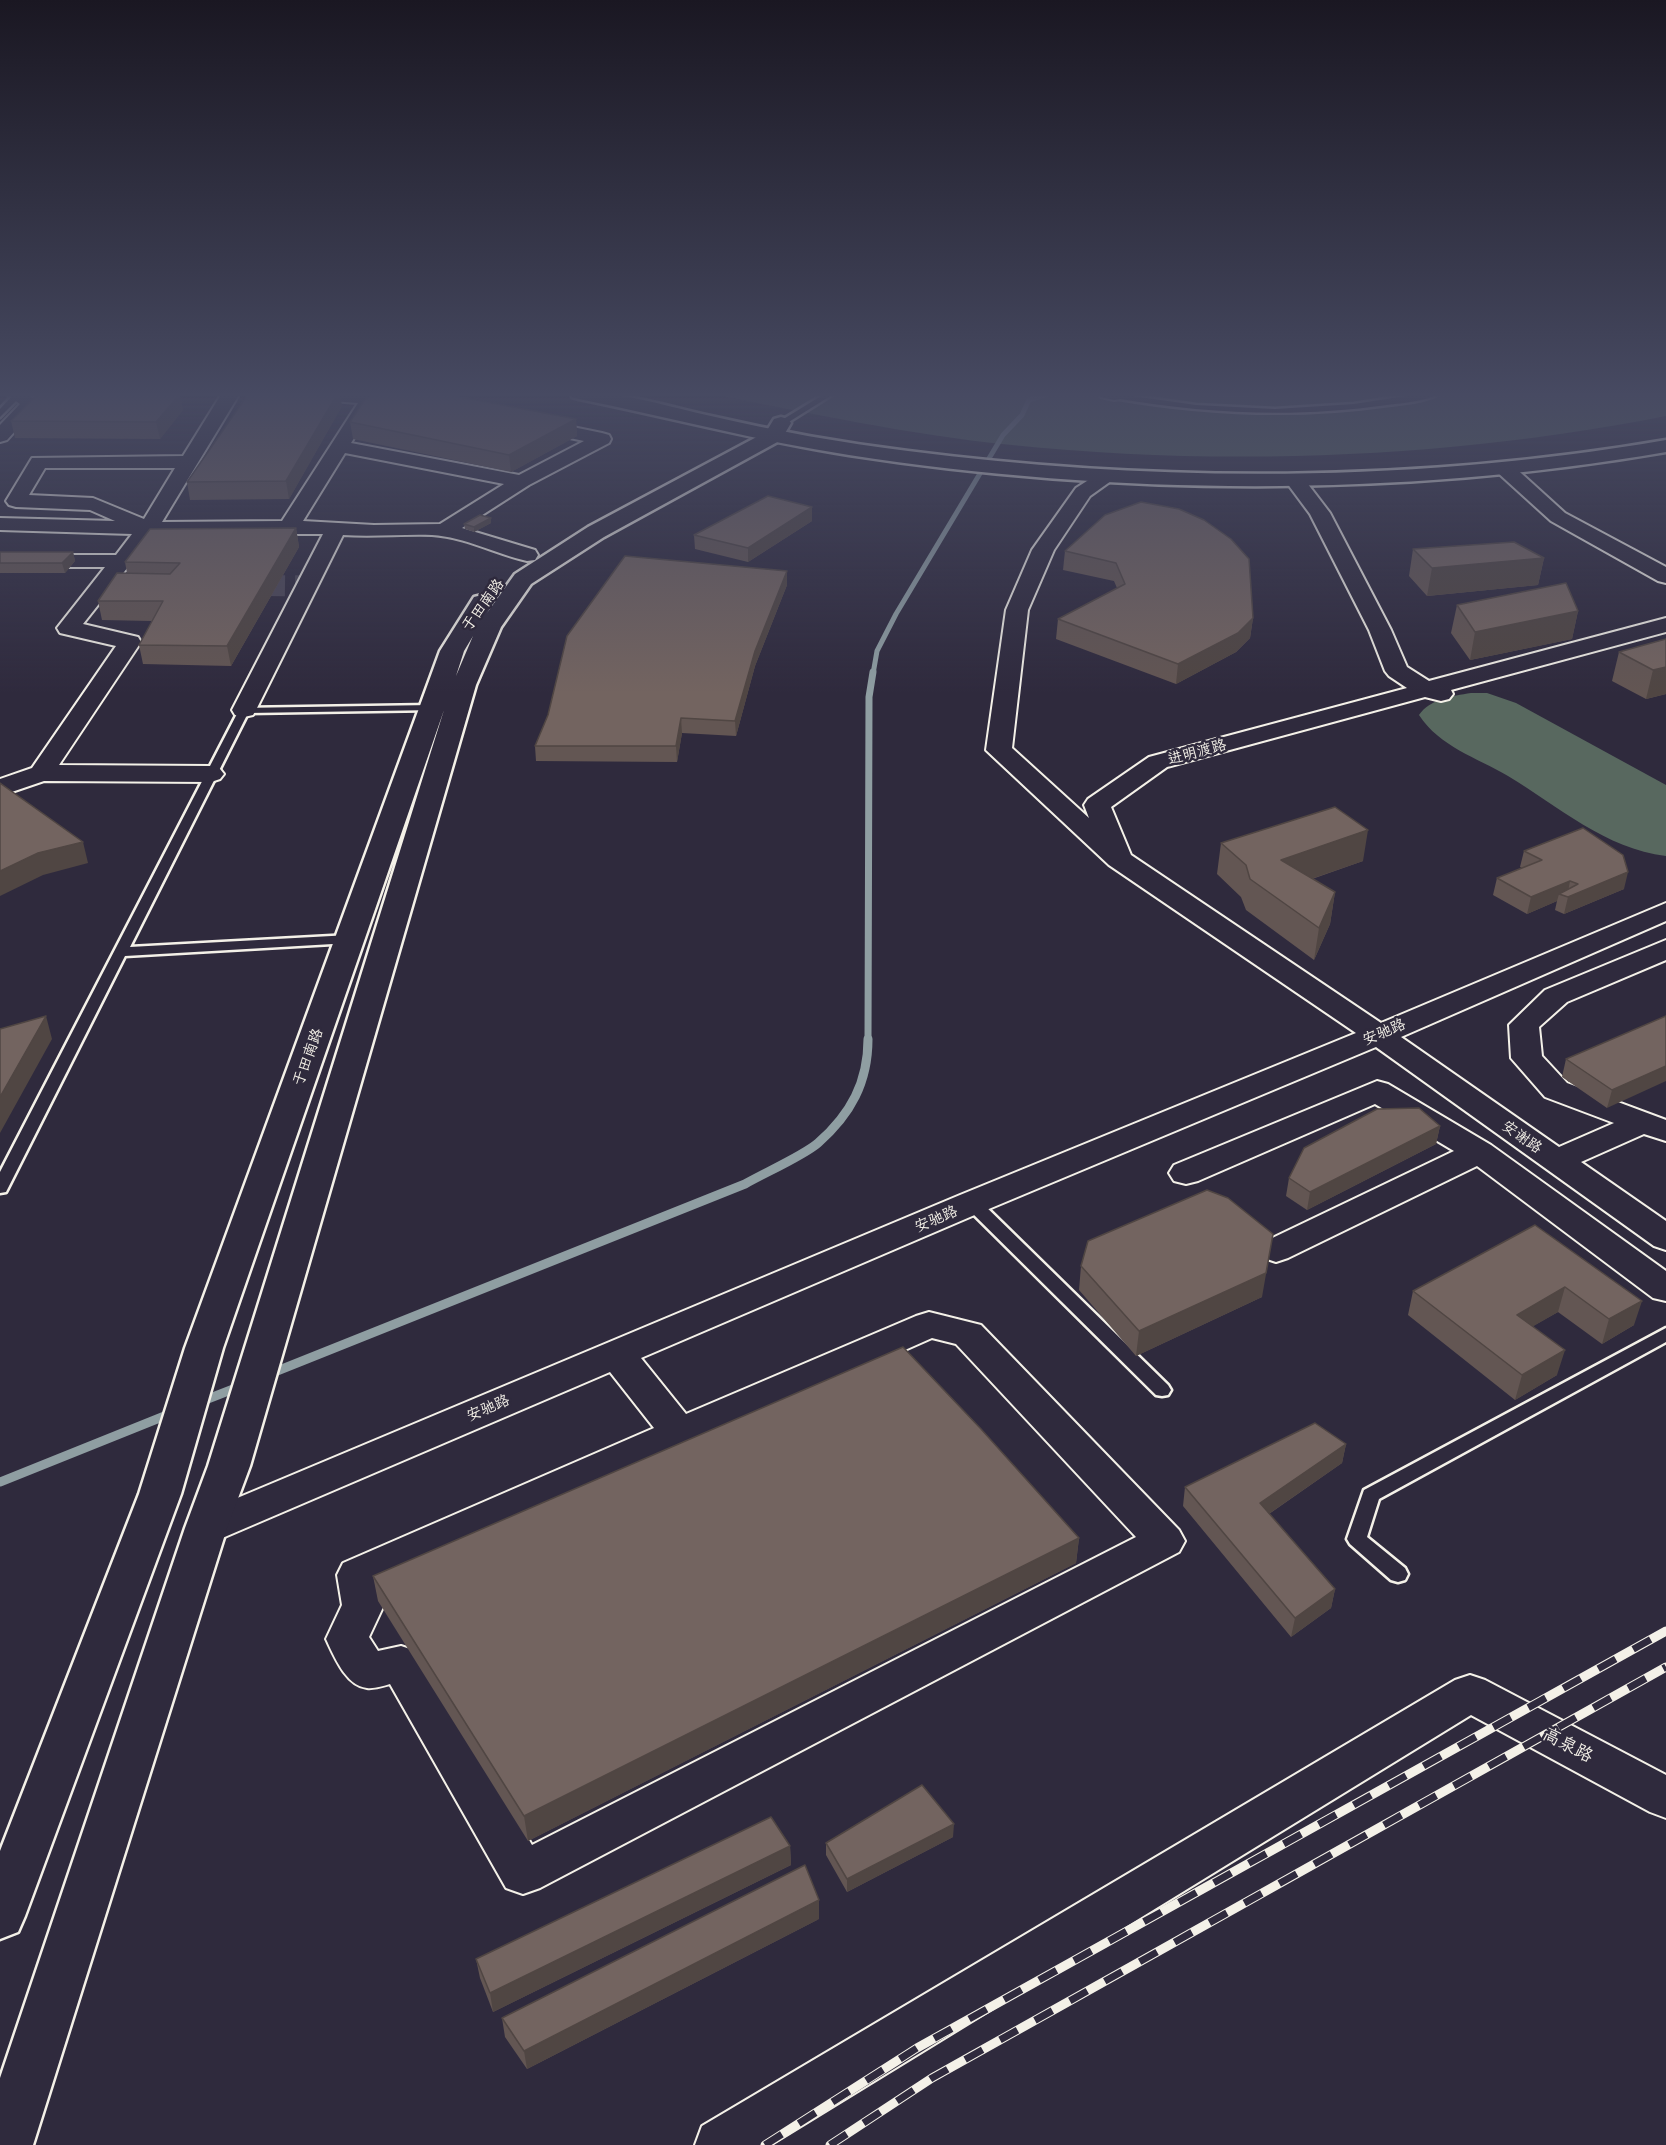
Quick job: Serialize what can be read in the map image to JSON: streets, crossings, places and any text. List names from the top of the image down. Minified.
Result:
{"streets":{"street":["于田南路","进明渡路","安驰路","安谢路","高泉路"]},"crossings":[["于田南路","安驰路"],["安驰路","安谢路"]]}
